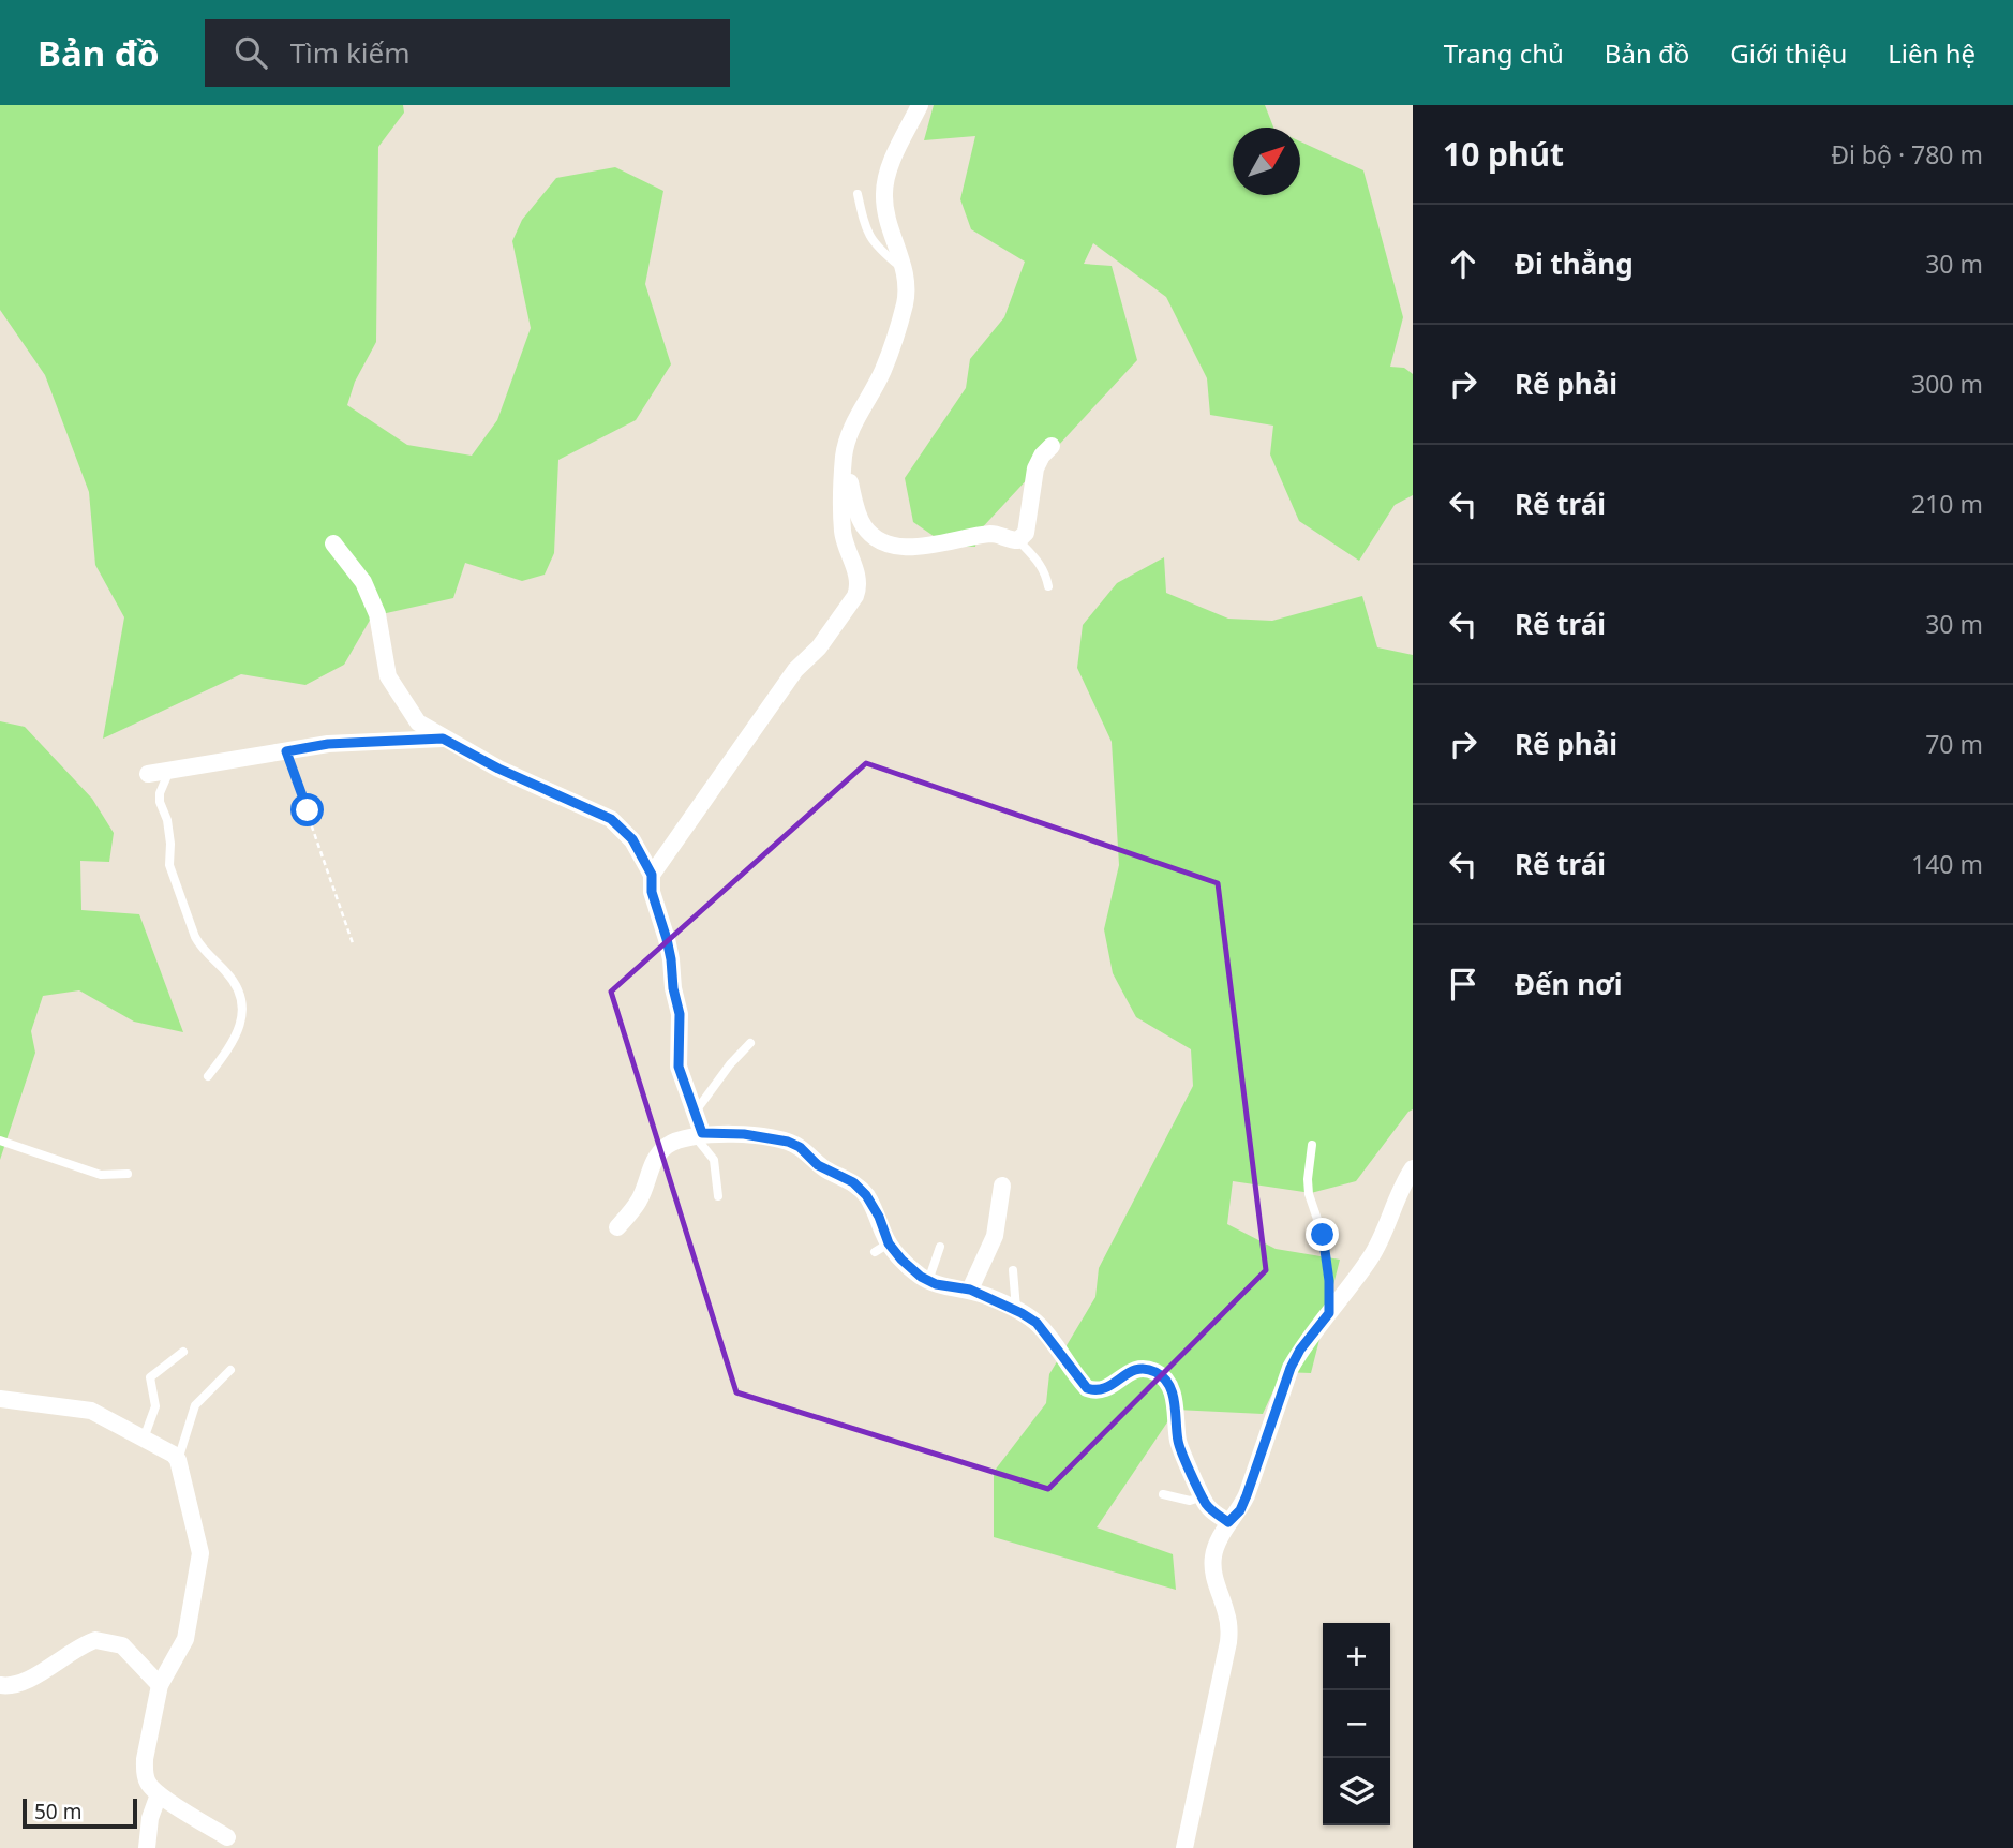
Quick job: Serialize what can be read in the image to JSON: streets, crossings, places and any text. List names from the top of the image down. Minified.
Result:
{"scale_bar":"50 m","north":"top right","page":{"header":"Bản đồ","search":"Tìm kiếm","nav":["Trang chủ","Bản đồ","Giới thiệu","Liên hệ"],"heading":["10 phút","Đi bộ · 780 m"],"list":[["Đi thẳng","30 m"],["Rẽ phải","300 m"],["Rẽ trái","210 m"],["Rẽ trái","30 m"],["Rẽ phải","70 m"],["Rẽ trái","140 m"],"Đến nơi"],"map_buttons":["+","−"],"scale":"50 m"}}
